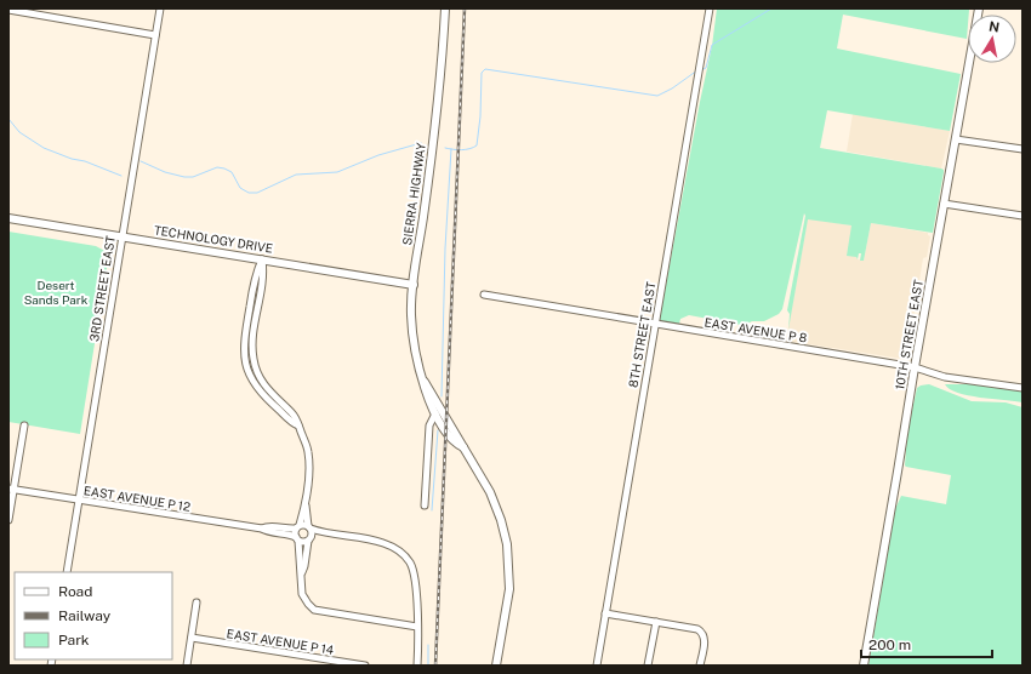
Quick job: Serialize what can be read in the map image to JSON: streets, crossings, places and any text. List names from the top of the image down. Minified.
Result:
{"streets":{"main road":["SIERRA HIGHWAY","TECHNOLOGY DRIVE","10TH STREET EAST"],"street":["3RD STREET EAST","EAST AVENUE P 8","8TH STREET EAST","EAST AVENUE P 12","EAST AVENUE P 14"]},"crossings":[["SIERRA HIGHWAY","TECHNOLOGY DRIVE"],["TECHNOLOGY DRIVE","3RD STREET EAST"],["3RD STREET EAST","EAST AVENUE P 12"],["EAST AVENUE P 8","8TH STREET EAST"],["EAST AVENUE P 8","10TH STREET EAST"]],"parks":["Desert Sands Park"],"legend":["Road","Railway","Park"],"scale_bar":"200 m","north":"top"}
